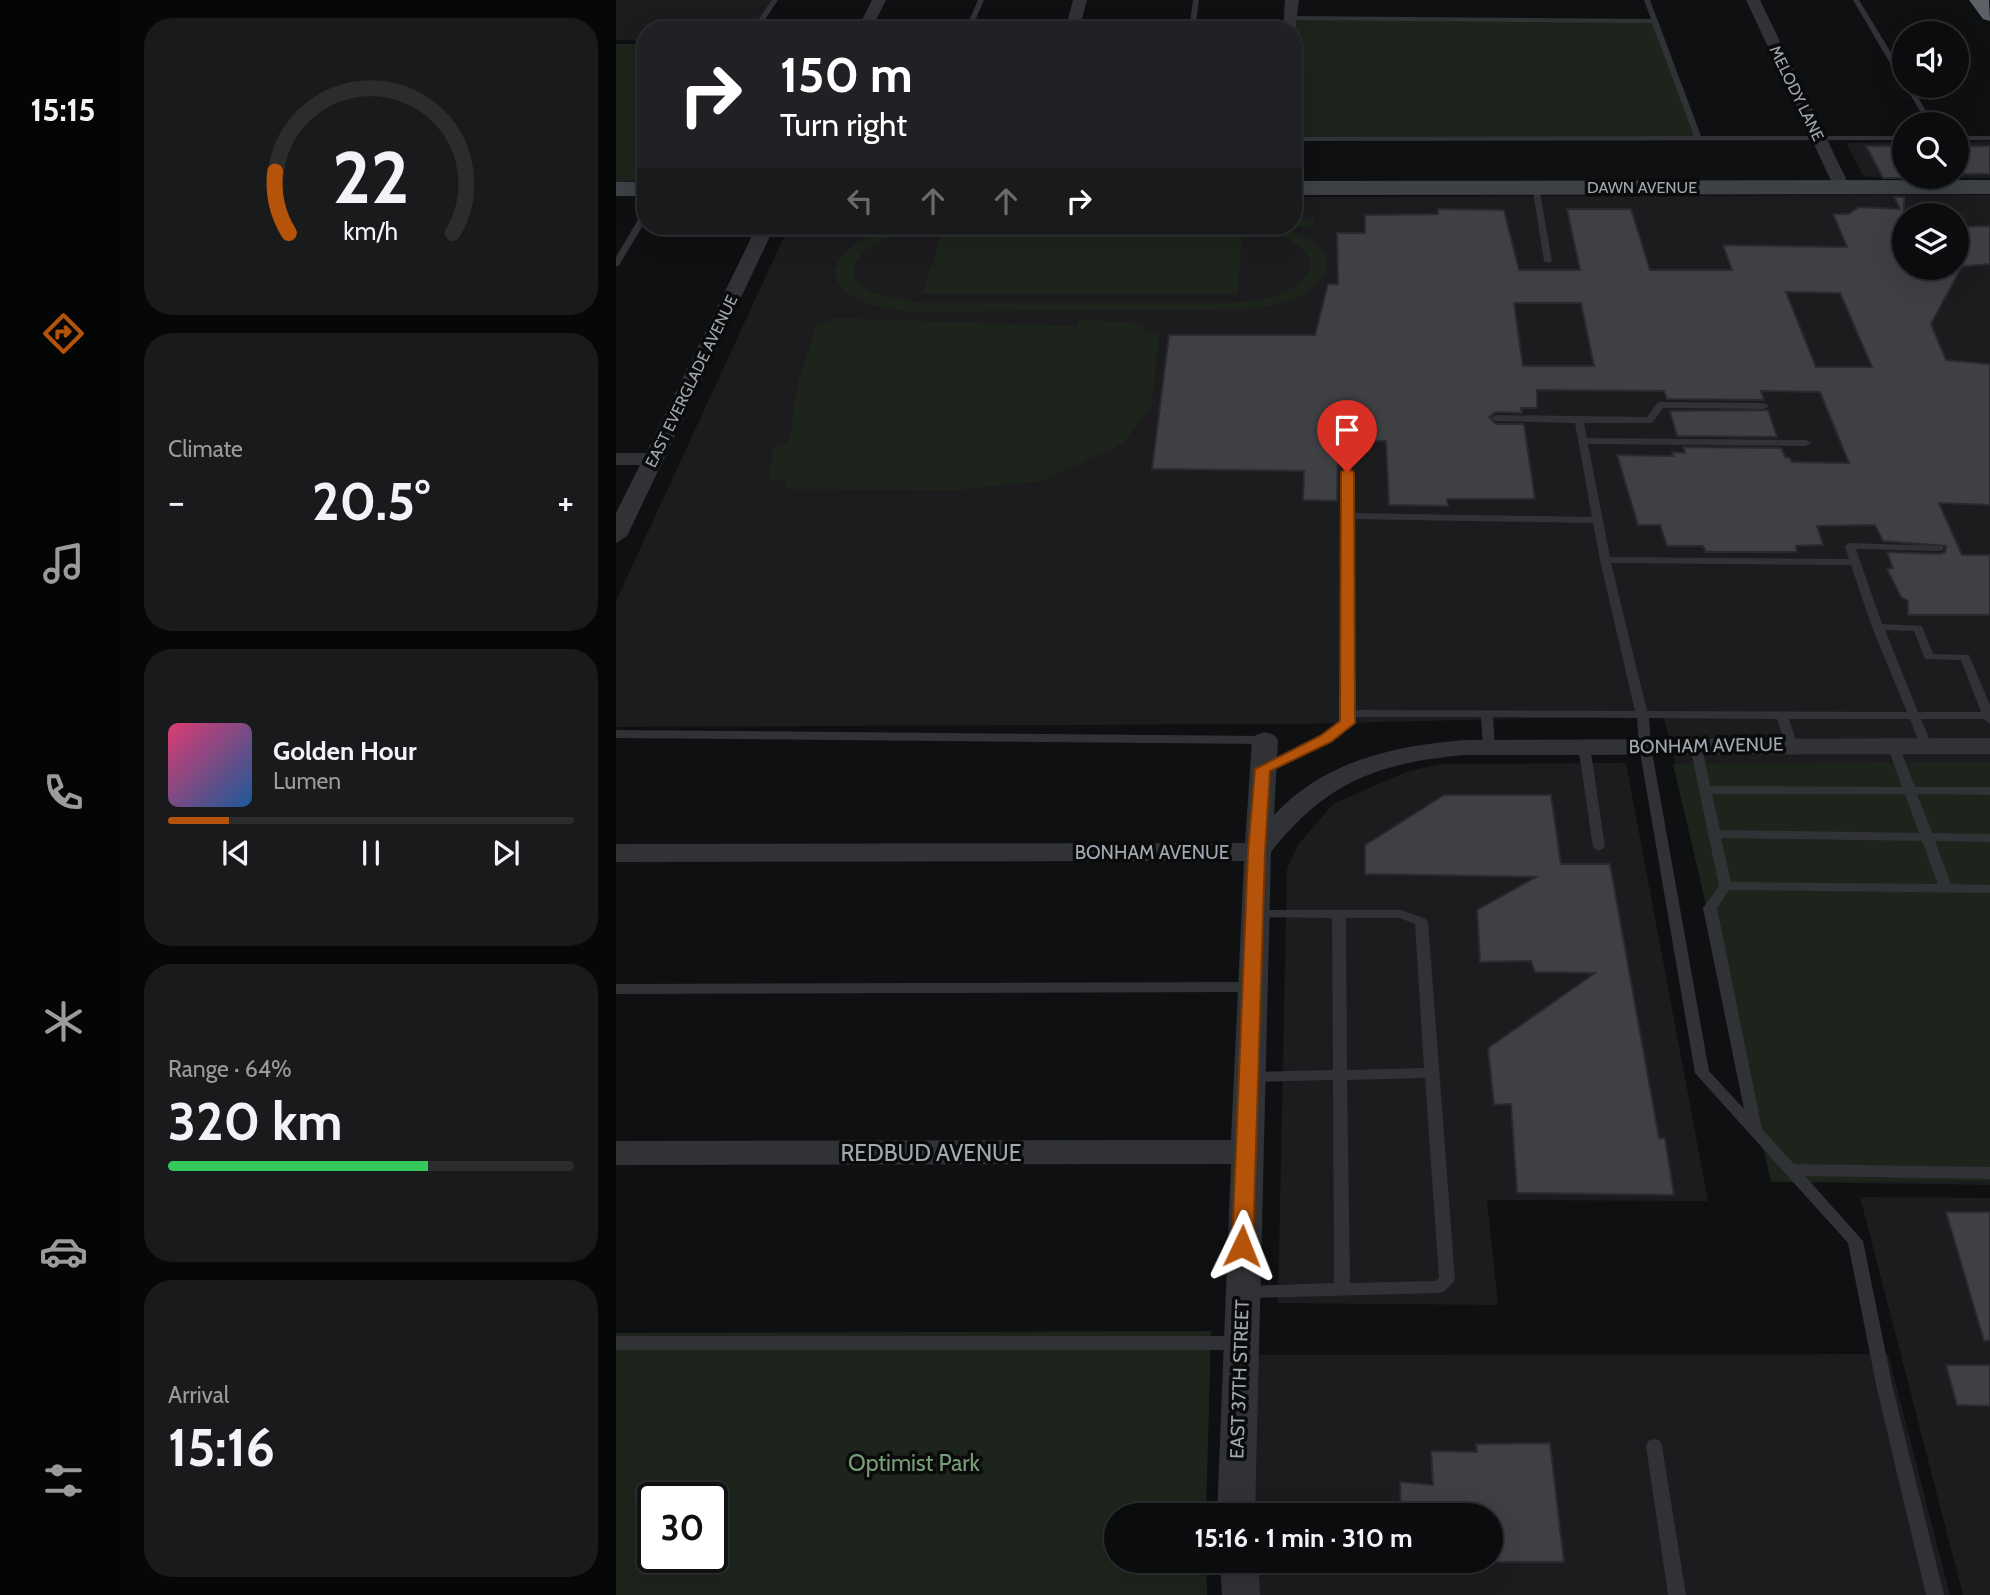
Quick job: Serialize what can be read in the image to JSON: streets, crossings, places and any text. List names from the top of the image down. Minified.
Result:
{"streets":{"street":["MELODY LANE","DAWN AVENUE","EAST EVERGLADE AVENUE","BONHAM AVENUE","REDBUD AVENUE","EAST 37TH STREET"]},"crossings":[["MELODY LANE","DAWN AVENUE"],["BONHAM AVENUE","EAST 37TH STREET"],["REDBUD AVENUE","EAST 37TH STREET"]],"parks":["Optimist Park"],"page":{"tabs":"15:15","turn":["150 m","Turn right"],"tile":["Climate",["Range · 64%","320 km"],["Arrival","15:16"]],"heat":["−","20.5°","+"],"song":["Golden Hour","Lumen"],"limit":"30","trip":"15:16 · 1 min · 310 m","gauge":["22","km/h"]}}
